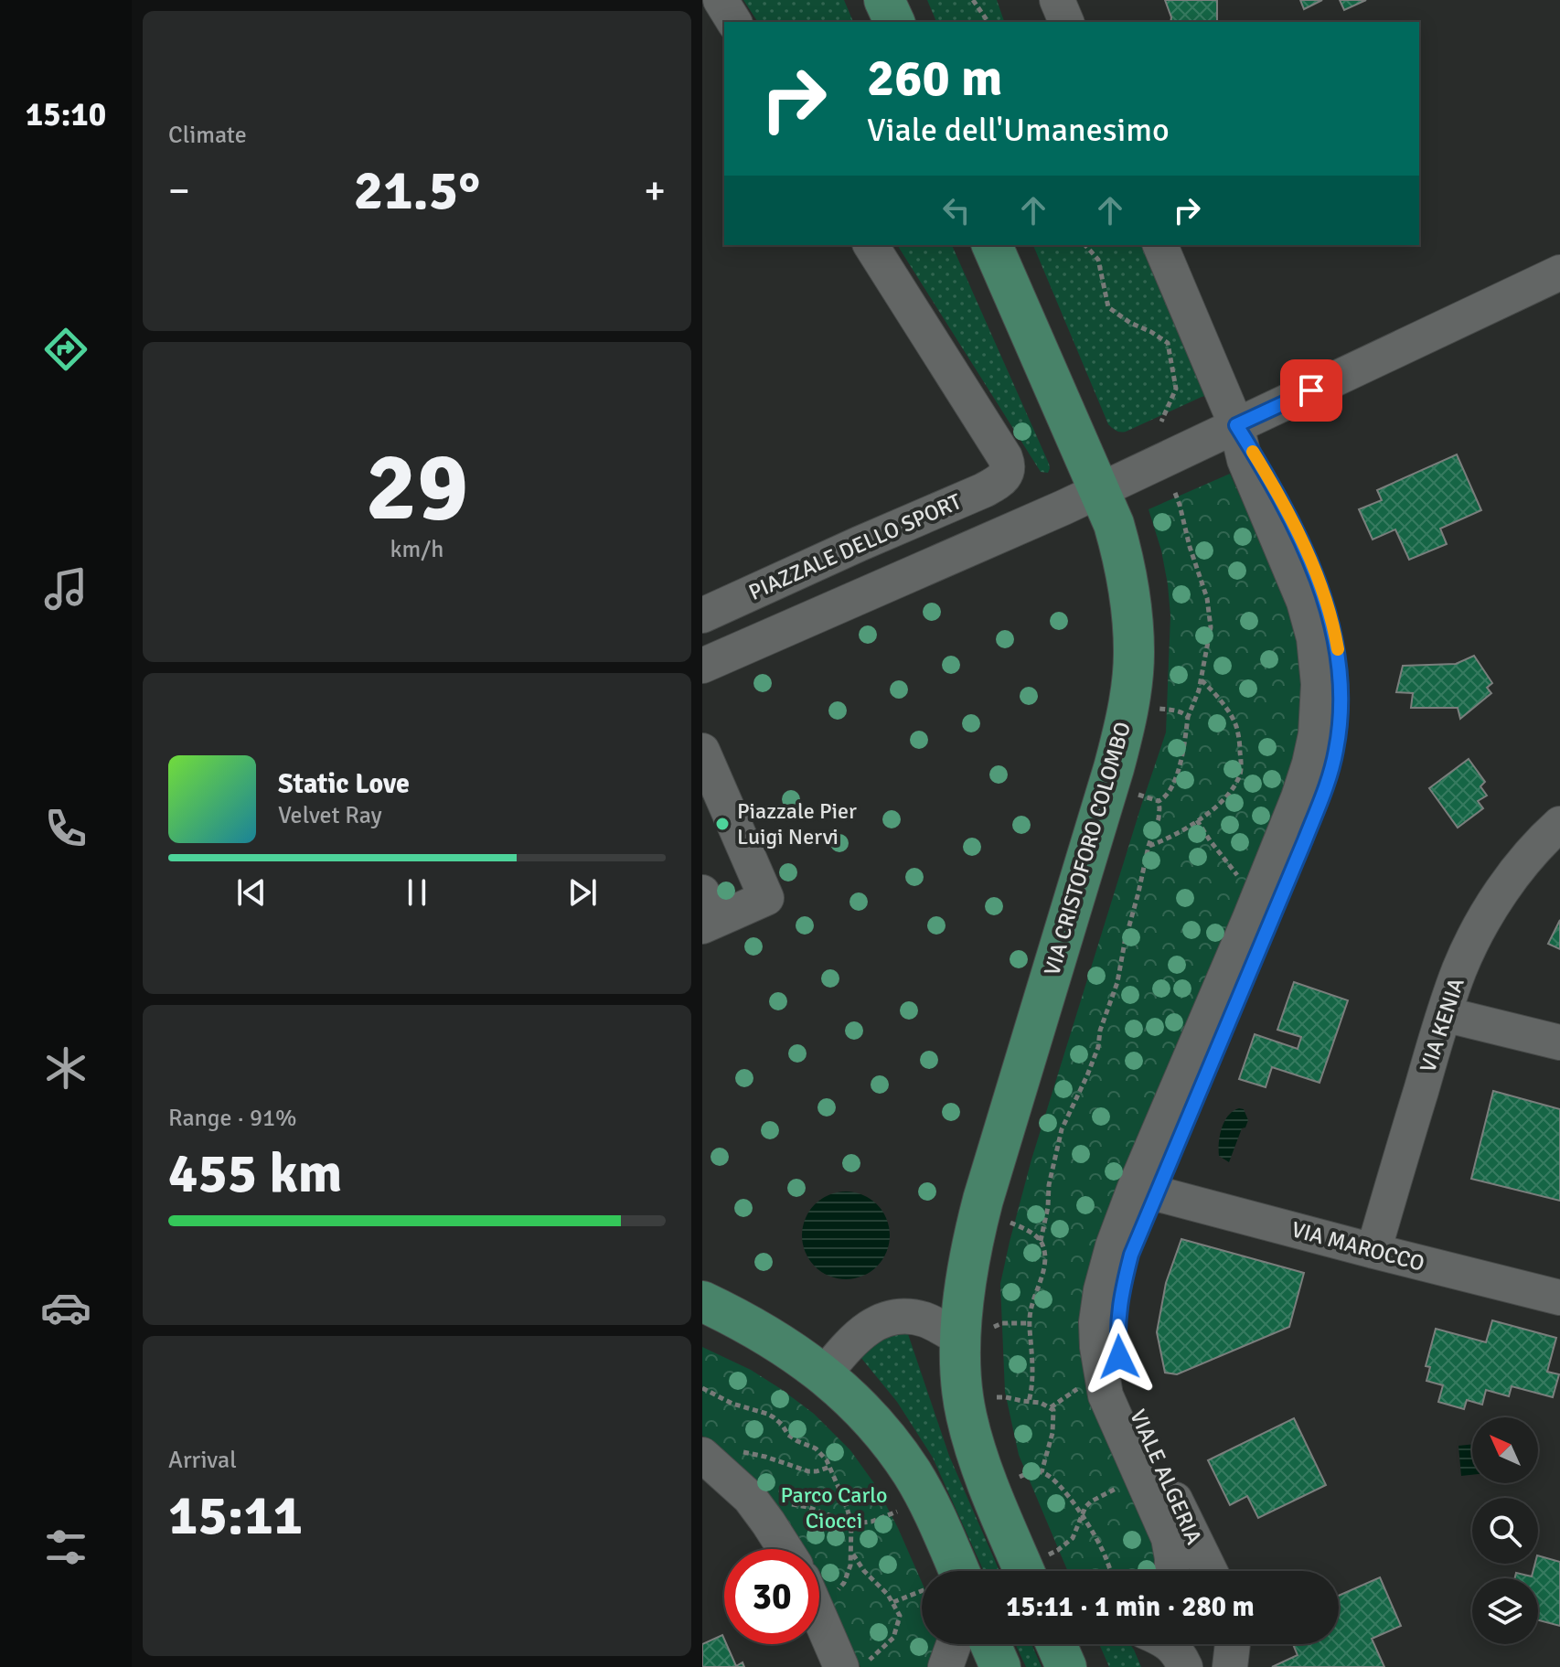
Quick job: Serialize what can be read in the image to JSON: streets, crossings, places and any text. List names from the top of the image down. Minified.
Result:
{"streets":{"main road":["VIA CRISTOFORO COLOMBO"],"street":["PIAZZALE DELLO SPORT","VIA KENIA","VIA MAROCCO","VIALE ALGERIA"]},"crossings":[["VIA KENIA","VIA MAROCCO"],["VIA MAROCCO","VIALE ALGERIA"]],"parks":["Parco Carlo Ciocci"],"places":["Piazzale Pier Luigi Nervi"],"north":"top left","page":{"tabs":"15:10","tile":["Climate",["29","km/h"],["Range · 91%","455 km"],["Arrival","15:11"]],"turn":["260 m","Viale dell'Umanesimo"],"heat":["−","21.5°","+"],"song":["Static Love","Velvet Ray"],"limit":"30","trip":"15:11 · 1 min · 280 m"}}
